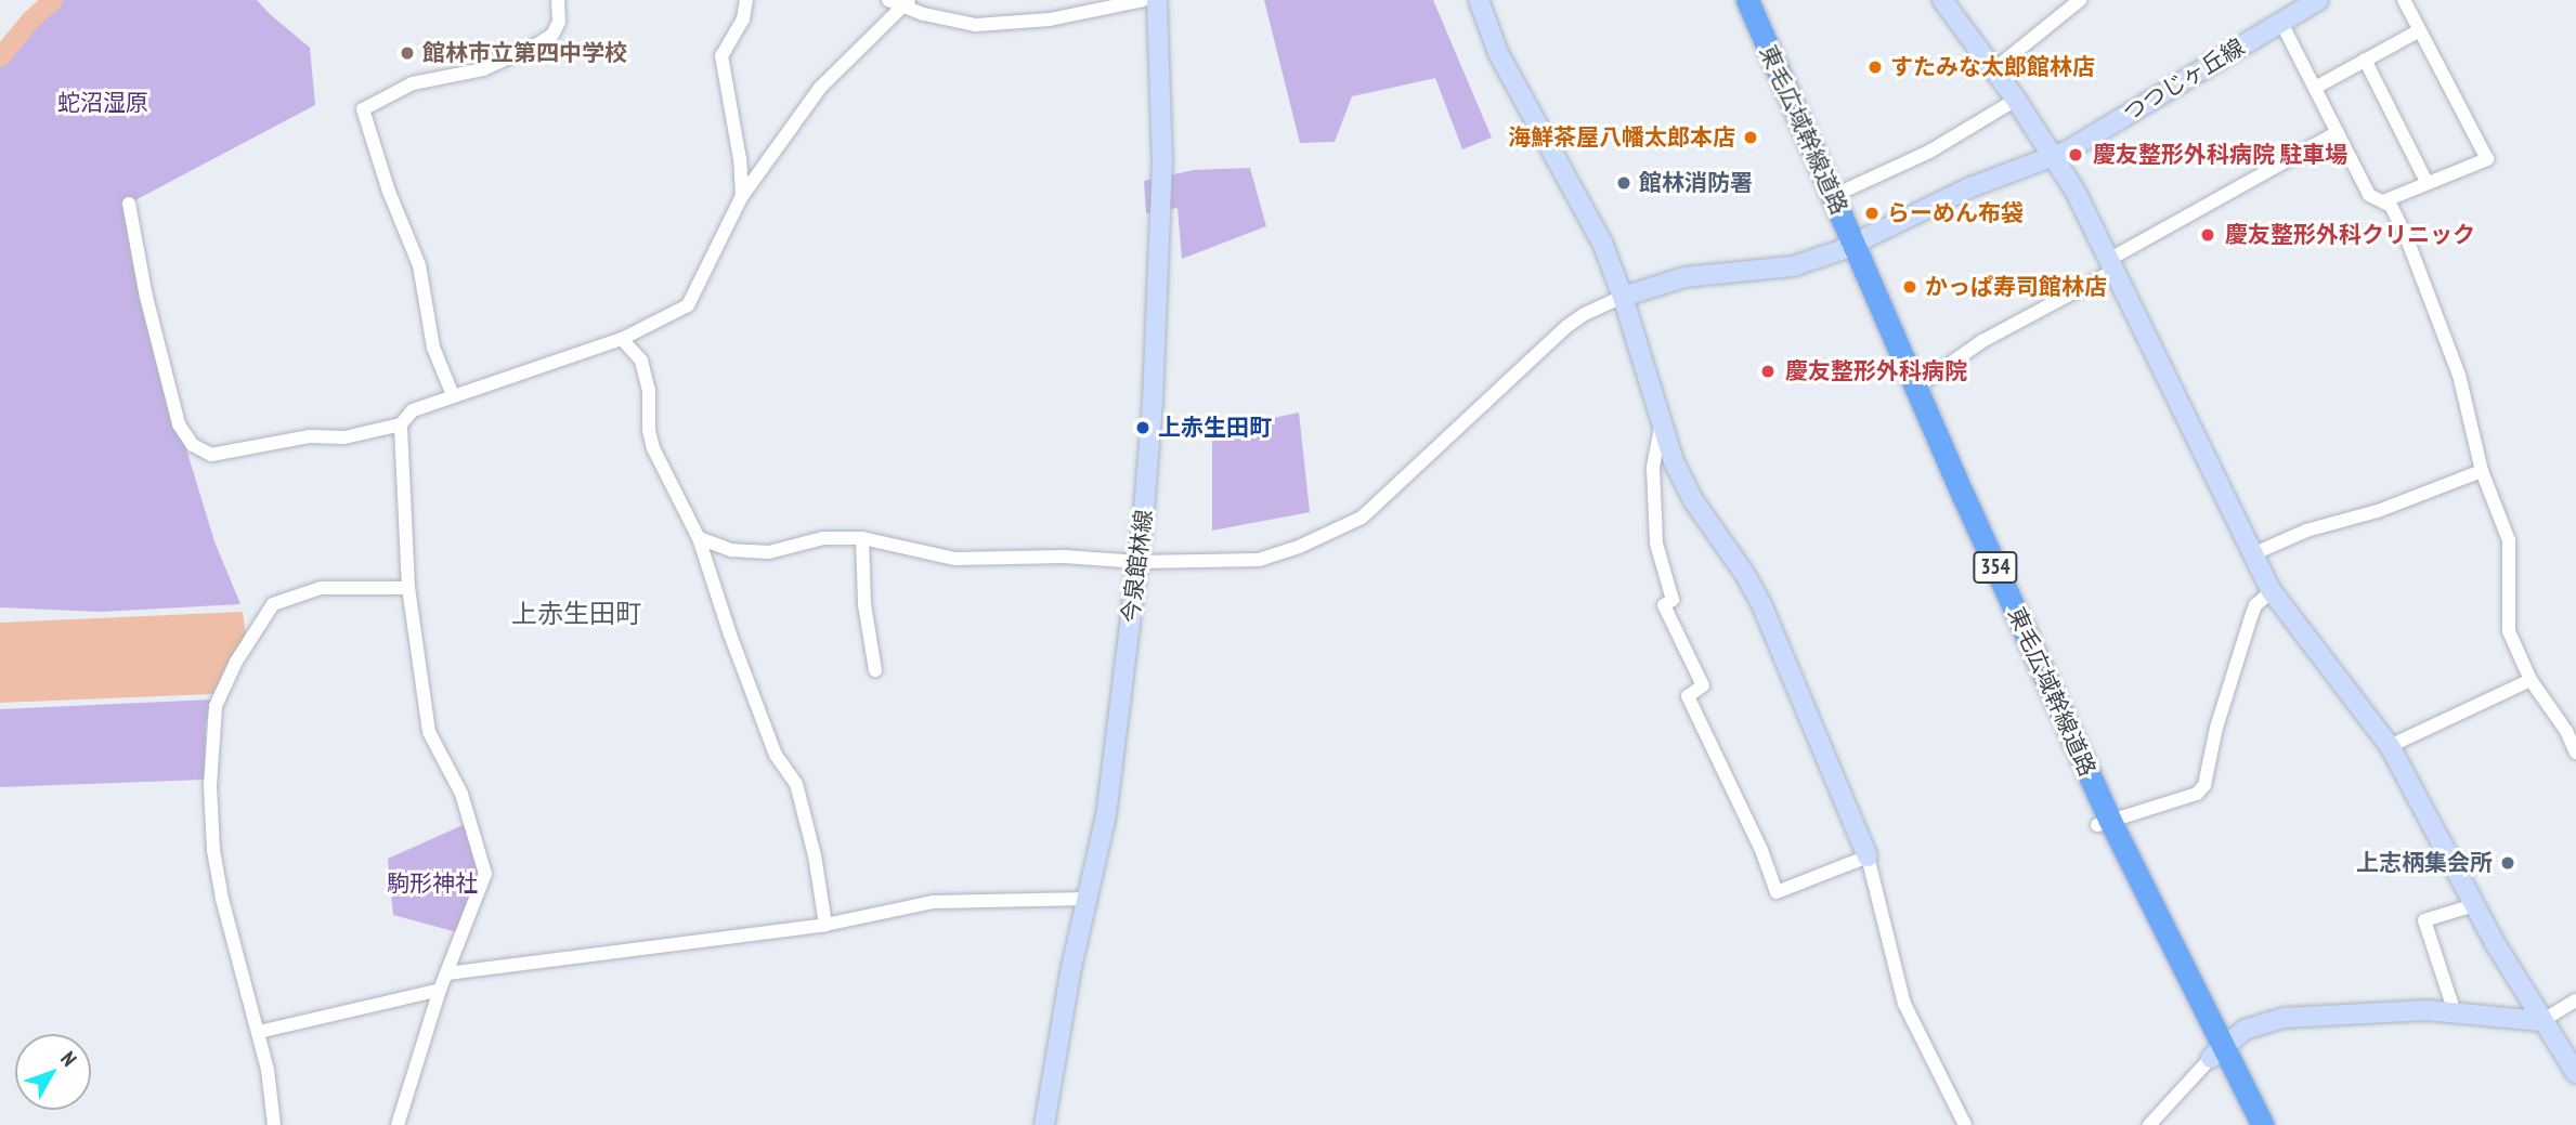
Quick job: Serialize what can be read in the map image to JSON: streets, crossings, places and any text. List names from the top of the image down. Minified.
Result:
{"streets":{"highway":["東毛広域幹線道路","354"],"street":["つつじヶ丘線","今泉館林線"]},"crossings":[["つつじヶ丘線","東毛広域幹線道路"]],"districts":["上赤生田町"],"parks":["蛇沼湿原","駒形神社"],"places":["館林市立第四中学校","すたみな太郎館林店","海鮮茶屋八幡太郎本店","慶友整形外科病院 駐車場","館林消防署","らーめん布袋","慶友整形外科クリニック","かっぱ寿司館林店","慶友整形外科病院","上赤生田町","上志柄集会所"],"north":"top right"}
